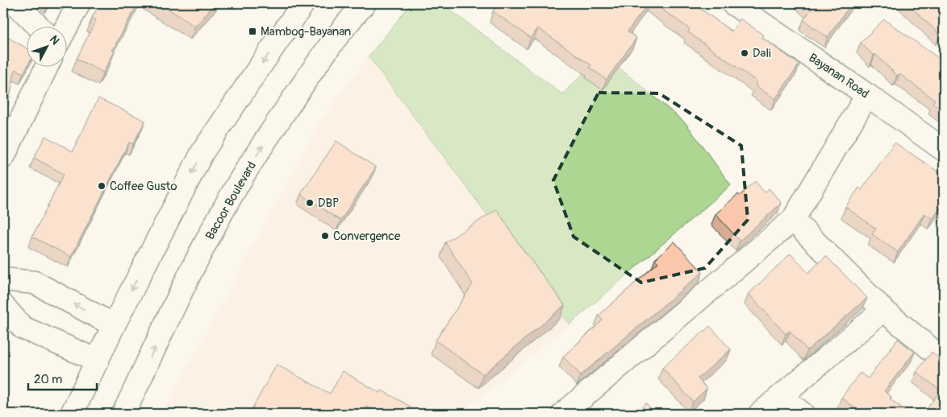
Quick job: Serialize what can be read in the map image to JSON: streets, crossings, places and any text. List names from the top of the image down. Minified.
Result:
{"streets":{"street":["Bayanan Road","Bacoor Boulevard"]},"places":{"transit":["Mambog-Bayanan"],"other":["Dali","Coffee Gusto","DBP","Convergence"]},"scale_bar":"20 m","north":"top right"}
